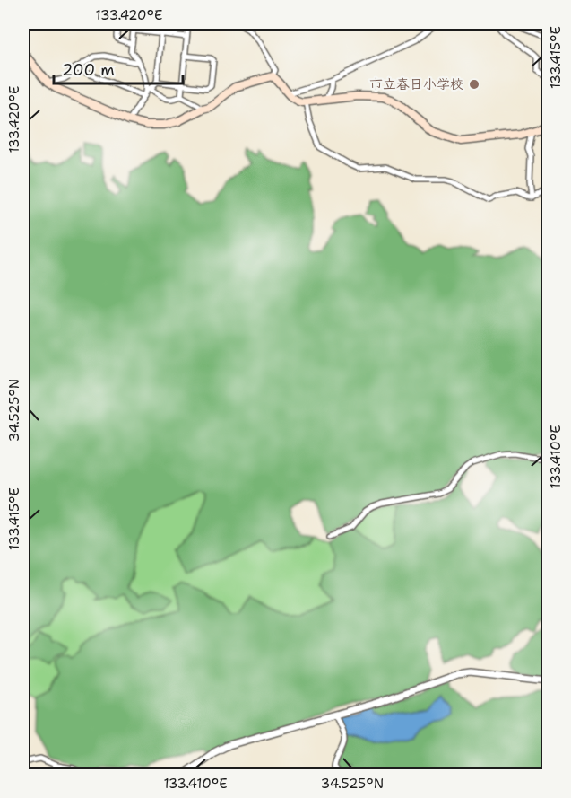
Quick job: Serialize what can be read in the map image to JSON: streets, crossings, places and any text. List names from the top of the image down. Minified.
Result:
{"places":["市立春日小学校"],"scale_bar":"200 m","coordinates":["133.420°E","133.415°E","34.525°N","133.410°E"]}
